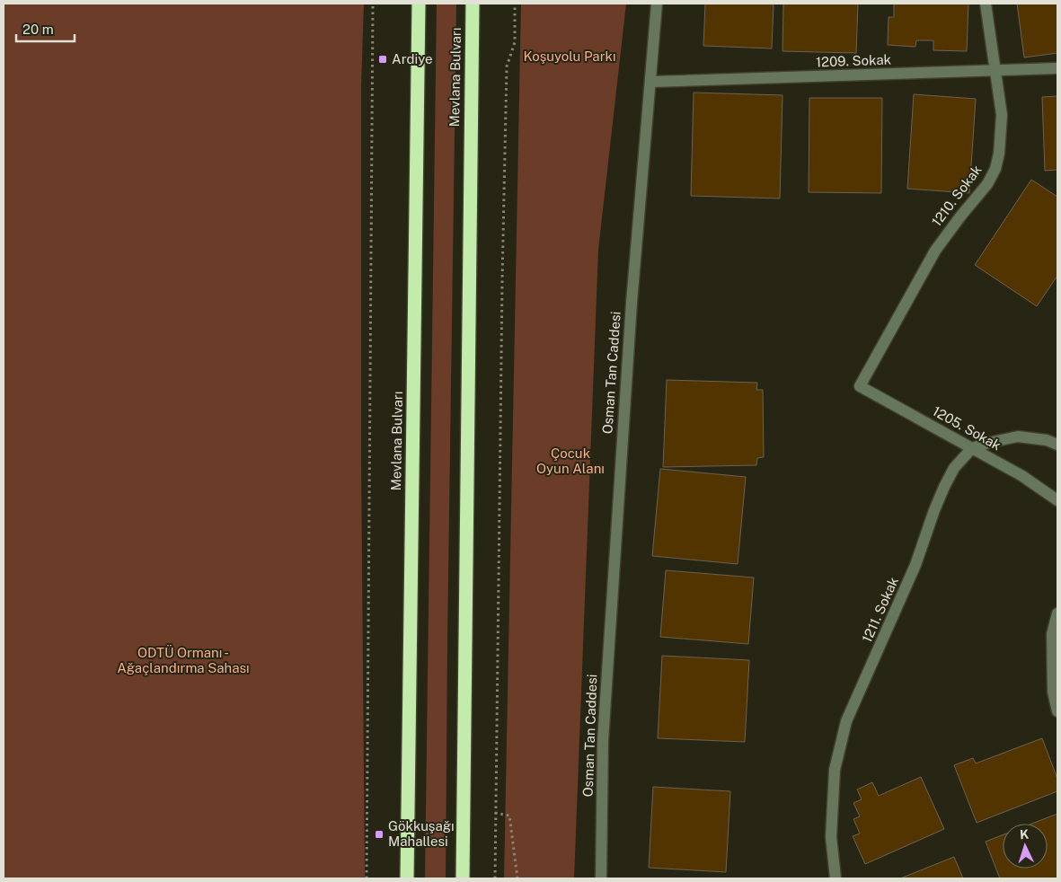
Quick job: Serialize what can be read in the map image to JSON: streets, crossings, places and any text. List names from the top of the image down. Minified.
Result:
{"streets":{"highway":["Mevlana Bulvarı"],"street":["1209. Sokak","1210. Sokak","Osman Tan Caddesi","1205. Sokak","1211. Sokak"]},"crossings":[["1209. Sokak","1210. Sokak"],["1209. Sokak","Osman Tan Caddesi"],["1210. Sokak","1205. Sokak"],["1205. Sokak","1211. Sokak"]],"parks":["Koşuyolu Parkı","Çocuk Oyun Alanı","ODTÜ Ormanı - Ağaçlandırma Sahası"],"places":{"transit":["Ardiye","Gökkuşağı Mahallesi"]},"scale_bar":"20 m","north":"top"}
